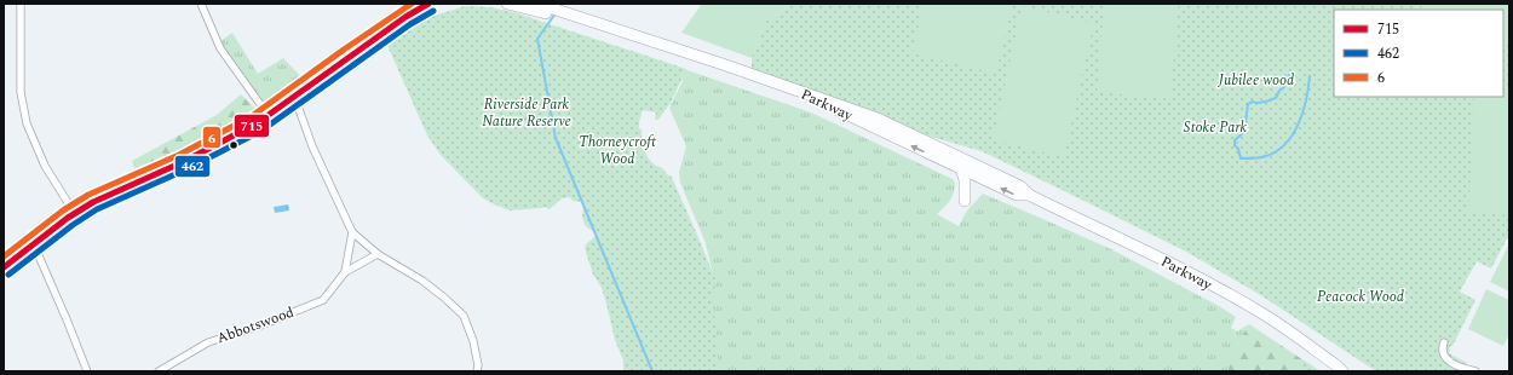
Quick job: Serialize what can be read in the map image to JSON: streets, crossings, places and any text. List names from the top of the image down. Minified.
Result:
{"streets":{"main road":["Parkway"],"street":["Abbotswood"]},"parks":["Jubilee wood","Riverside Park Nature Reserve","Stoke Park","Thorneycroft Wood","Peacock Wood"],"lines":["transit line 715","transit line 6","transit line 462"],"legend":["715","462","6"]}
